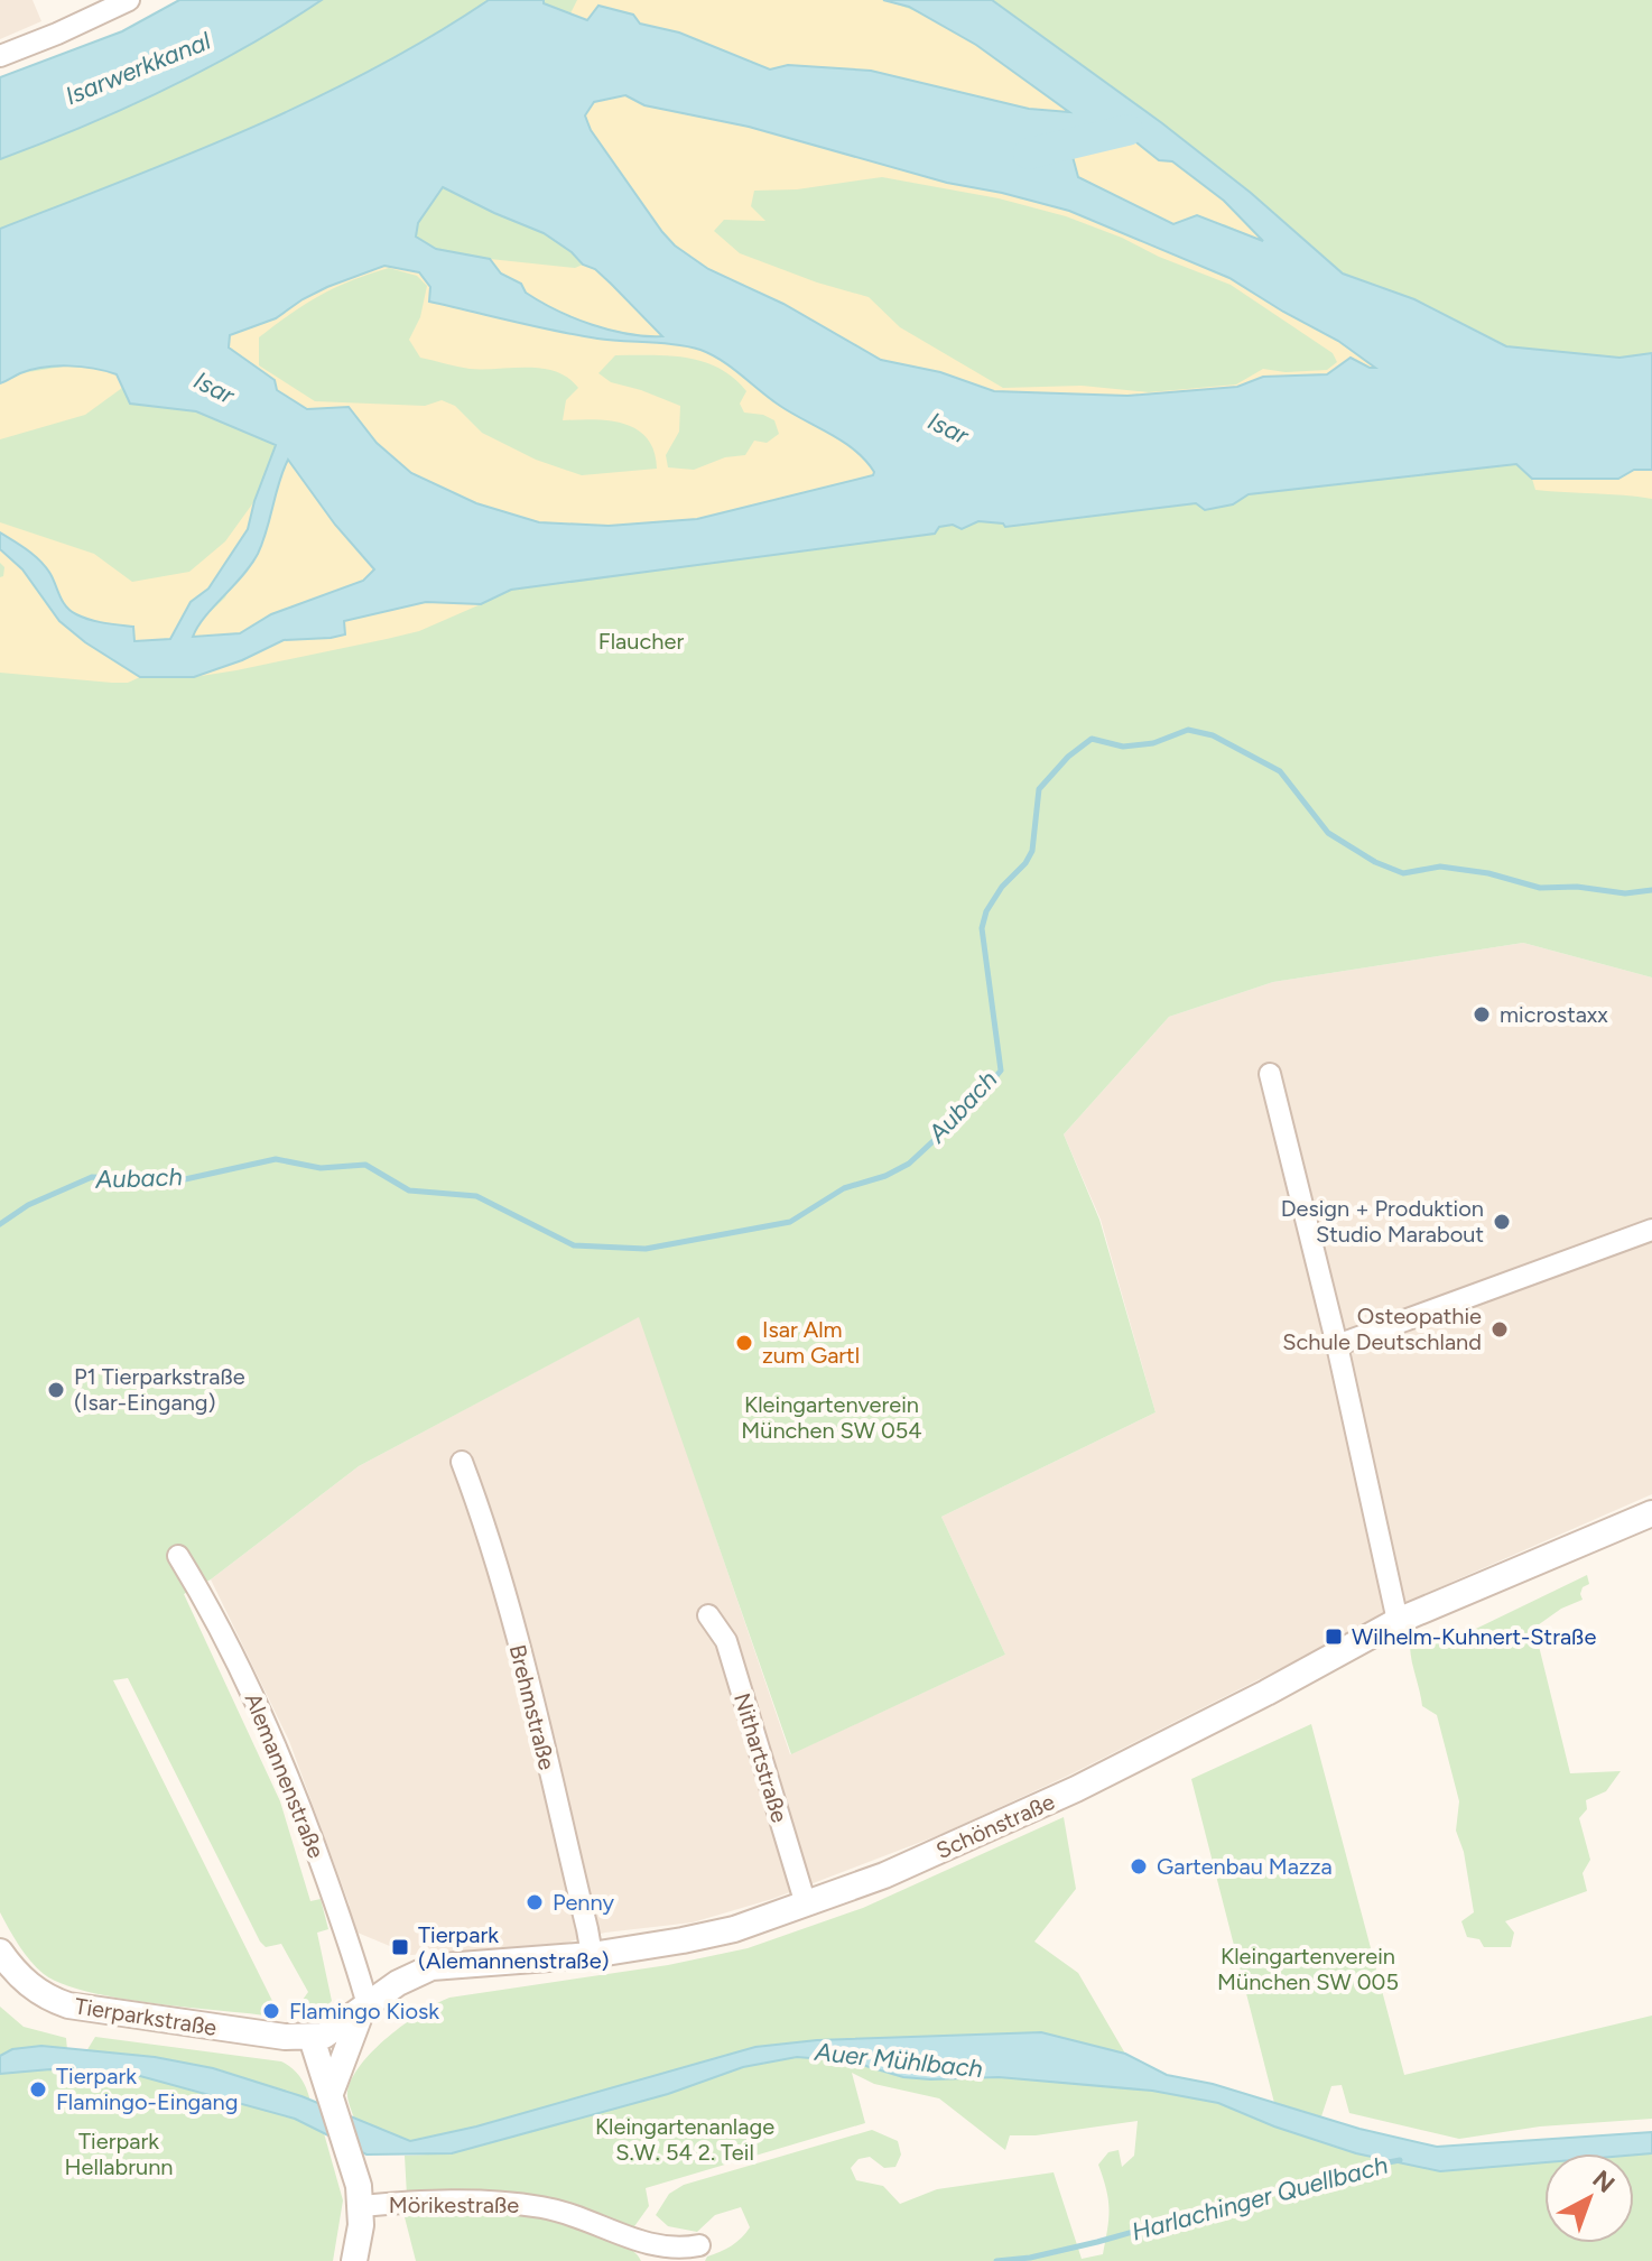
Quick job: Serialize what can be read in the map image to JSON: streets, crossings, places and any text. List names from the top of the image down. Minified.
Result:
{"streets":{"street":["Brehmstraße","Nithartstraße","Alemannenstraße","Schönstraße","Tierparkstraße","Mörikestraße"]},"crossings":[["Brehmstraße","Schönstraße"],["Nithartstraße","Schönstraße"],["Alemannenstraße","Schönstraße"],["Schönstraße","Tierparkstraße"]],"water":["Isarwerkkanal","Isar","Aubach","Auer Mühlbach","Harlachinger Quellbach"],"parks":["Flaucher","Kleingartenverein München SW 054","Kleingartenverein München SW 005","Kleingartenanlage S.W. 54 2. Teil","Tierpark Hellabrunn"],"places":{"other":["microstaxx","Design + Produktion Studio Marabout","Osteopathie Schule Deutschland","Isar Alm zum Gartl","P1 Tierparkstraße (Isar-Eingang)","Gartenbau Mazza","Penny","Flamingo Kiosk","Tierpark Flamingo-Eingang"],"transit":["Wilhelm-Kuhnert-Straße","Tierpark (Alemannenstraße)"]},"north":"top right"}
